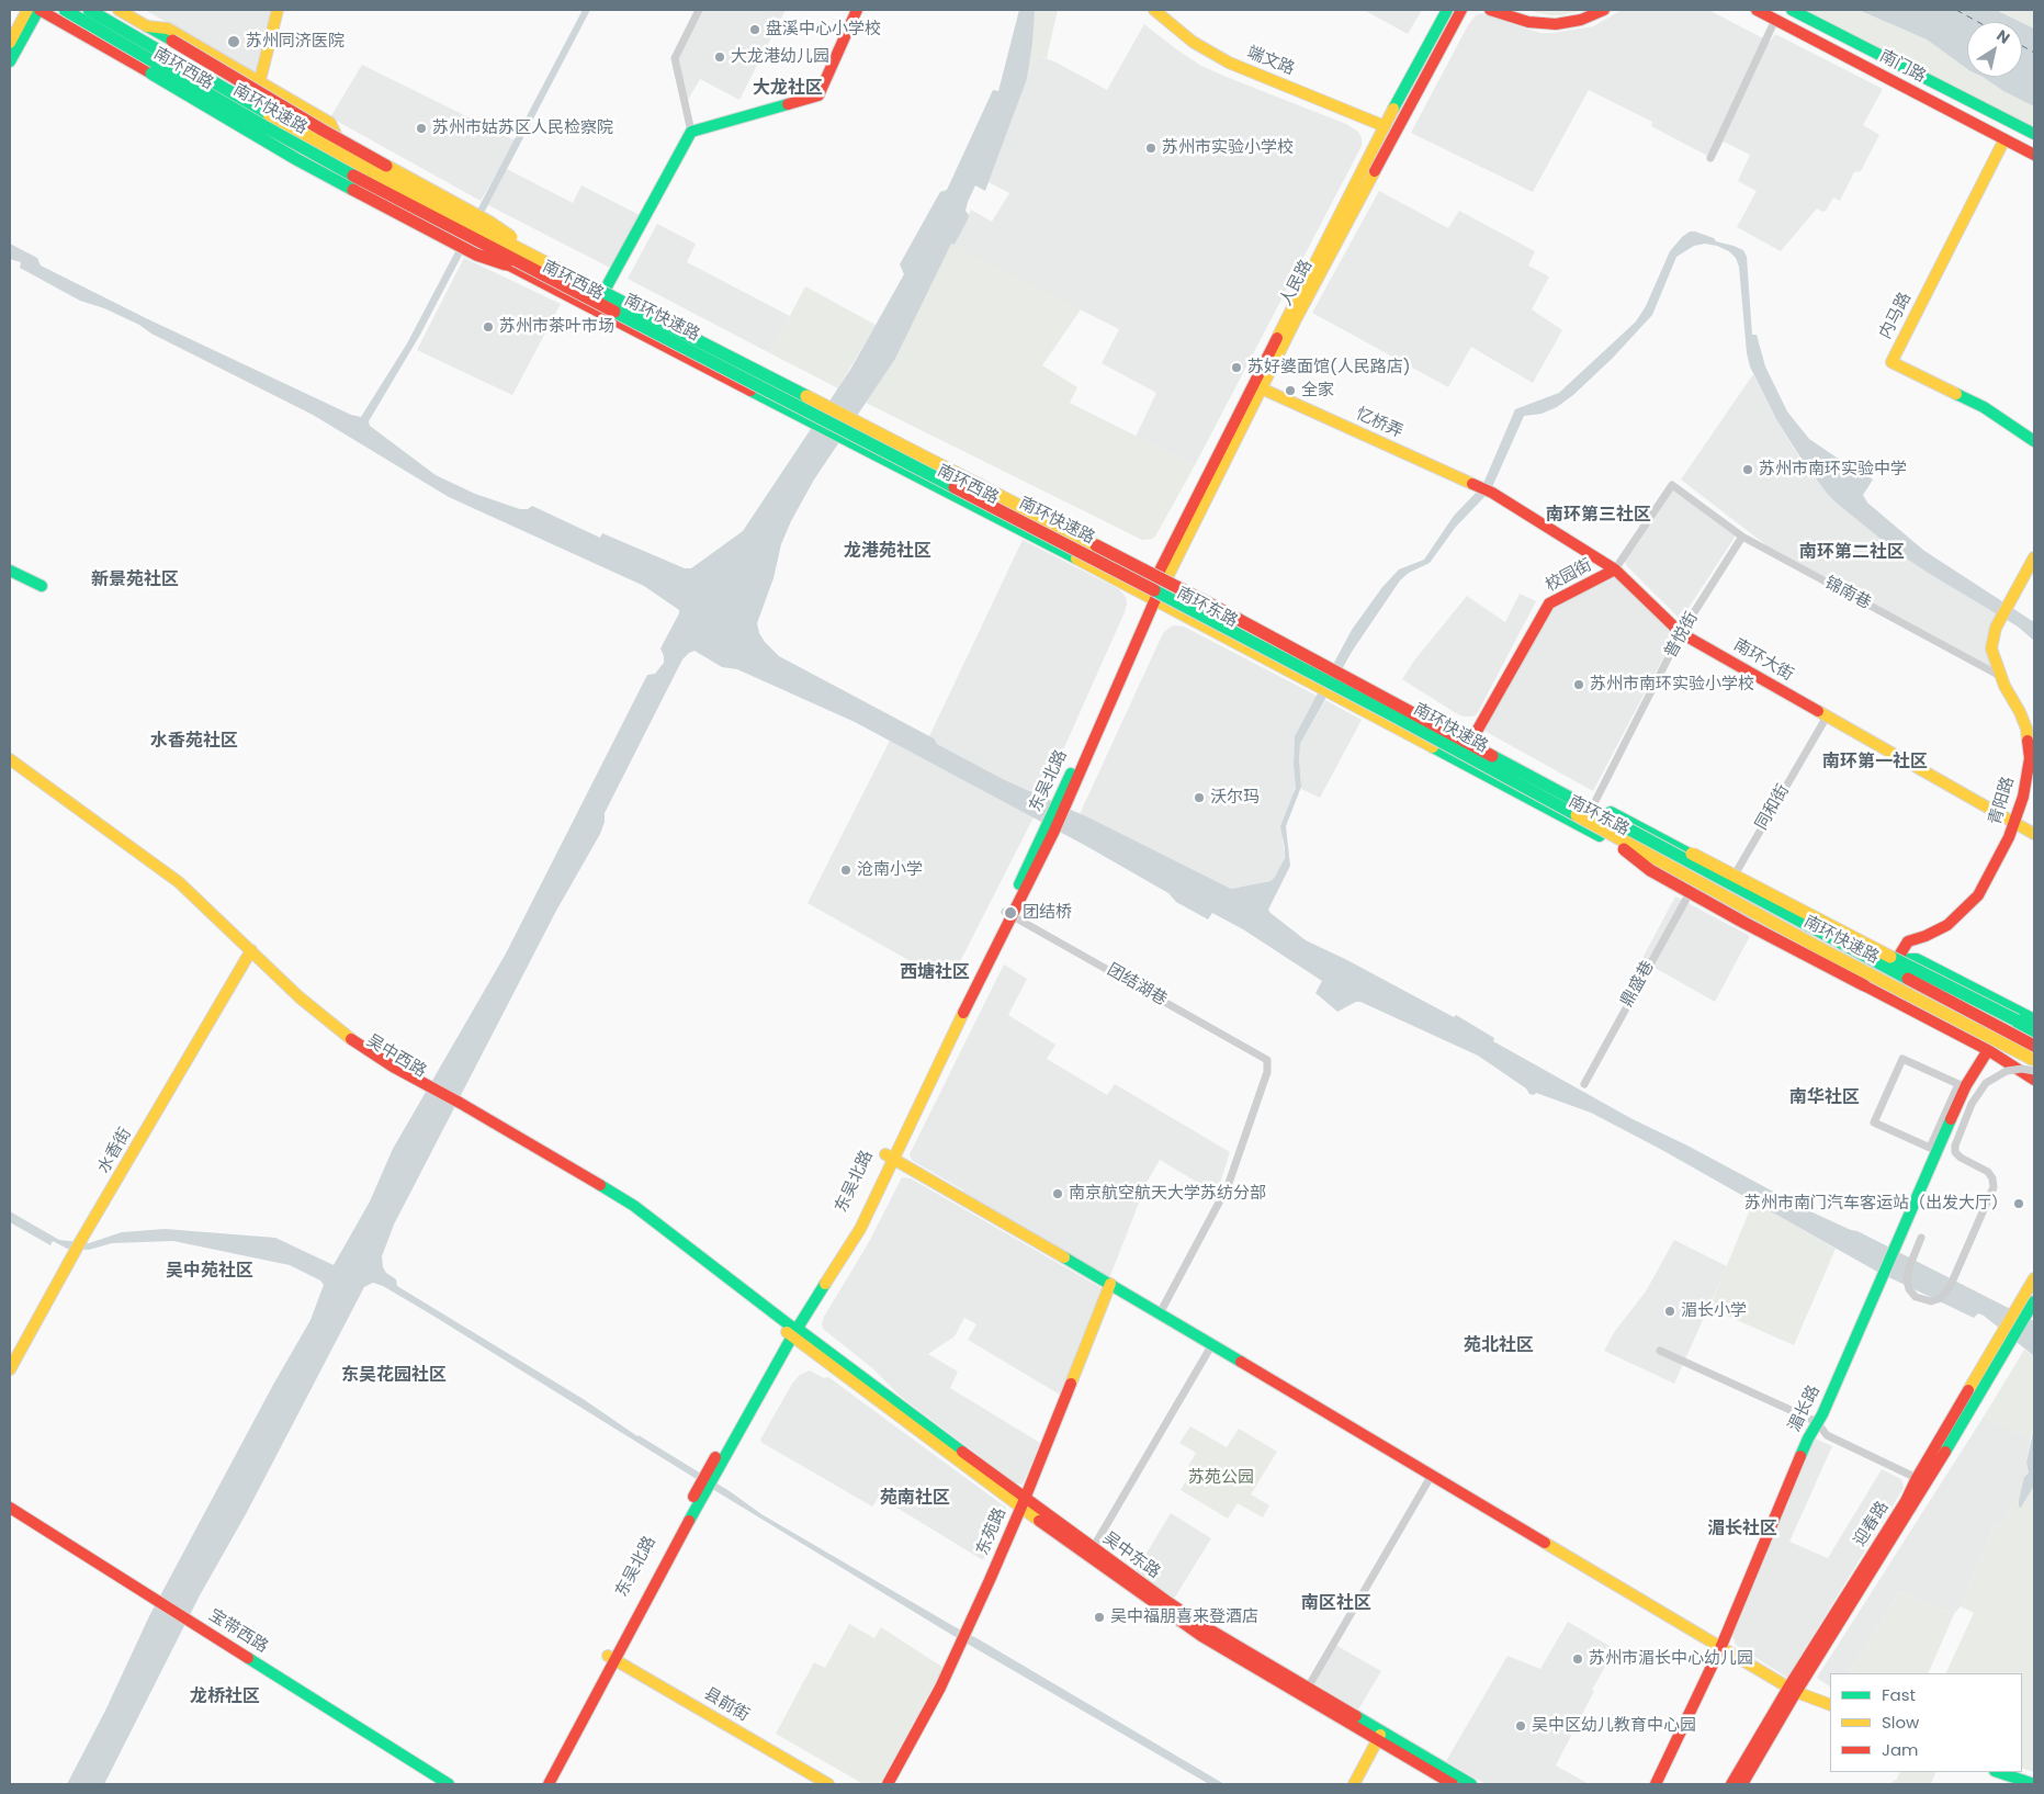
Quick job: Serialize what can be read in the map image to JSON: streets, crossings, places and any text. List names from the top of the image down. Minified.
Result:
{"streets":{"main road":["端文路","南门路","南环西路","南环快速路","人民路","内马路","忆桥弄","校园街","南环东路","南环大街","东吴北路","青阳路","吴中西路","水香街","湄长路","迎春路","东苑路","吴中东路","宝带西路","县前街"],"street":["锦南巷","普悦街","同和街","鼎盛巷","团结湖巷"]},"crossings":[["端文路","人民路"],["南门路","内马路"],["南环西路","人民路"],["南环西路","南环东路"],["南环西路","东吴北路"],["南环快速路","南环东路"],["南环快速路","普悦街"],["人民路","忆桥弄"],["人民路","南环东路"],["人民路","东吴北路"],["忆桥弄","南环大街"],["校园街","锦南巷"],["校园街","南环东路"],["校园街","南环大街"],["锦南巷","普悦街"],["锦南巷","青阳路"],["南环东路","普悦街"],["南环东路","东吴北路"],["南环东路","青阳路"],["南环东路","同和街"],["南环东路","鼎盛巷"],["普悦街","南环大街"],["南环大街","青阳路"],["南环大街","同和街"],["东吴北路","团结湖巷"],["东吴北路","吴中西路"],["东吴北路","吴中东路"],["东吴北路","县前街"],["吴中西路","水香街"],["吴中西路","吴中东路"],["东苑路","吴中东路"]],"districts":["大龙社区","南环第三社区","龙港苑社区","南环第二社区","新景苑社区","水香苑社区","南环第一社区","西塘社区","南华社区","吴中苑社区","苑北社区","东吴花园社区","苑南社区","湄长社区","南区社区","龙桥社区"],"parks":["苏苑公园"],"places":["盘溪中心小学校","苏州同济医院","大龙港幼儿园","苏州市姑苏区人民检察院","苏州市实验小学校","苏州市茶叶市场","苏好婆面馆(人民路店)","全家","苏州市南环实验中学","苏州市南环实验小学校","沃尔玛","沧南小学","团结桥","南京航空航天大学苏纺分部","苏州市南门汽车客运站（出发大厅）","湄长小学","吴中福朋喜来登酒店","苏州市湄长中心幼儿园","吴中区幼儿教育中心园"],"legend":["Fast","Slow","Jam"],"north":"top right"}
